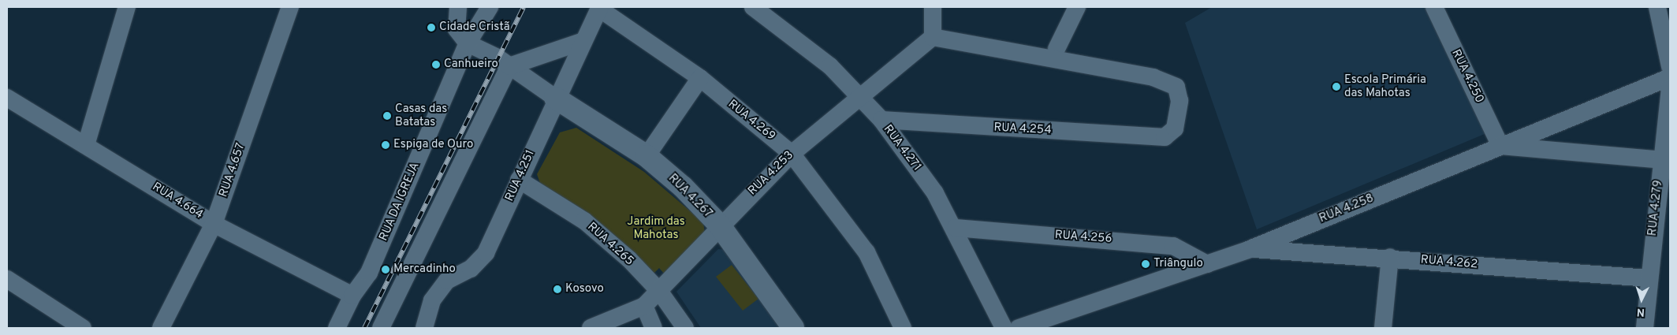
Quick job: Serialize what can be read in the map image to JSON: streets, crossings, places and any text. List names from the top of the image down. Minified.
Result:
{"streets":{"street":["RUA 4.250","RUA 4.269","RUA 4.254","RUA 4.271","RUA 4.657","RUA 4.253","RUA 4.251","RUA 4.267","RUA 4.664","RUA DA IGREJA","RUA 4.279","RUA 4.258","RUA 4.256","RUA 4.265","RUA 4.262"]},"crossings":[["RUA 4.250","RUA 4.258"],["RUA 4.269","RUA 4.253"],["RUA 4.269","RUA 4.251"],["RUA 4.254","RUA 4.271"],["RUA 4.254","RUA 4.253"],["RUA 4.271","RUA 4.253"],["RUA 4.271","RUA 4.256"],["RUA 4.657","RUA 4.664"],["RUA 4.253","RUA 4.267"],["RUA 4.253","RUA 4.265"],["RUA 4.251","RUA 4.267"],["RUA 4.251","RUA 4.265"],["RUA 4.664","RUA DA IGREJA"],["RUA 4.279","RUA 4.262"],["RUA 4.258","RUA 4.256"],["RUA 4.258","RUA 4.262"]],"parks":["Jardim das Mahotas"],"places":["Cidade Cristã","Canhueiro","Escola Primária das Mahotas","Casas das Batatas","Espiga de Ouro","Triângulo","Mercadinho","Kosovo"],"north":"bottom"}
